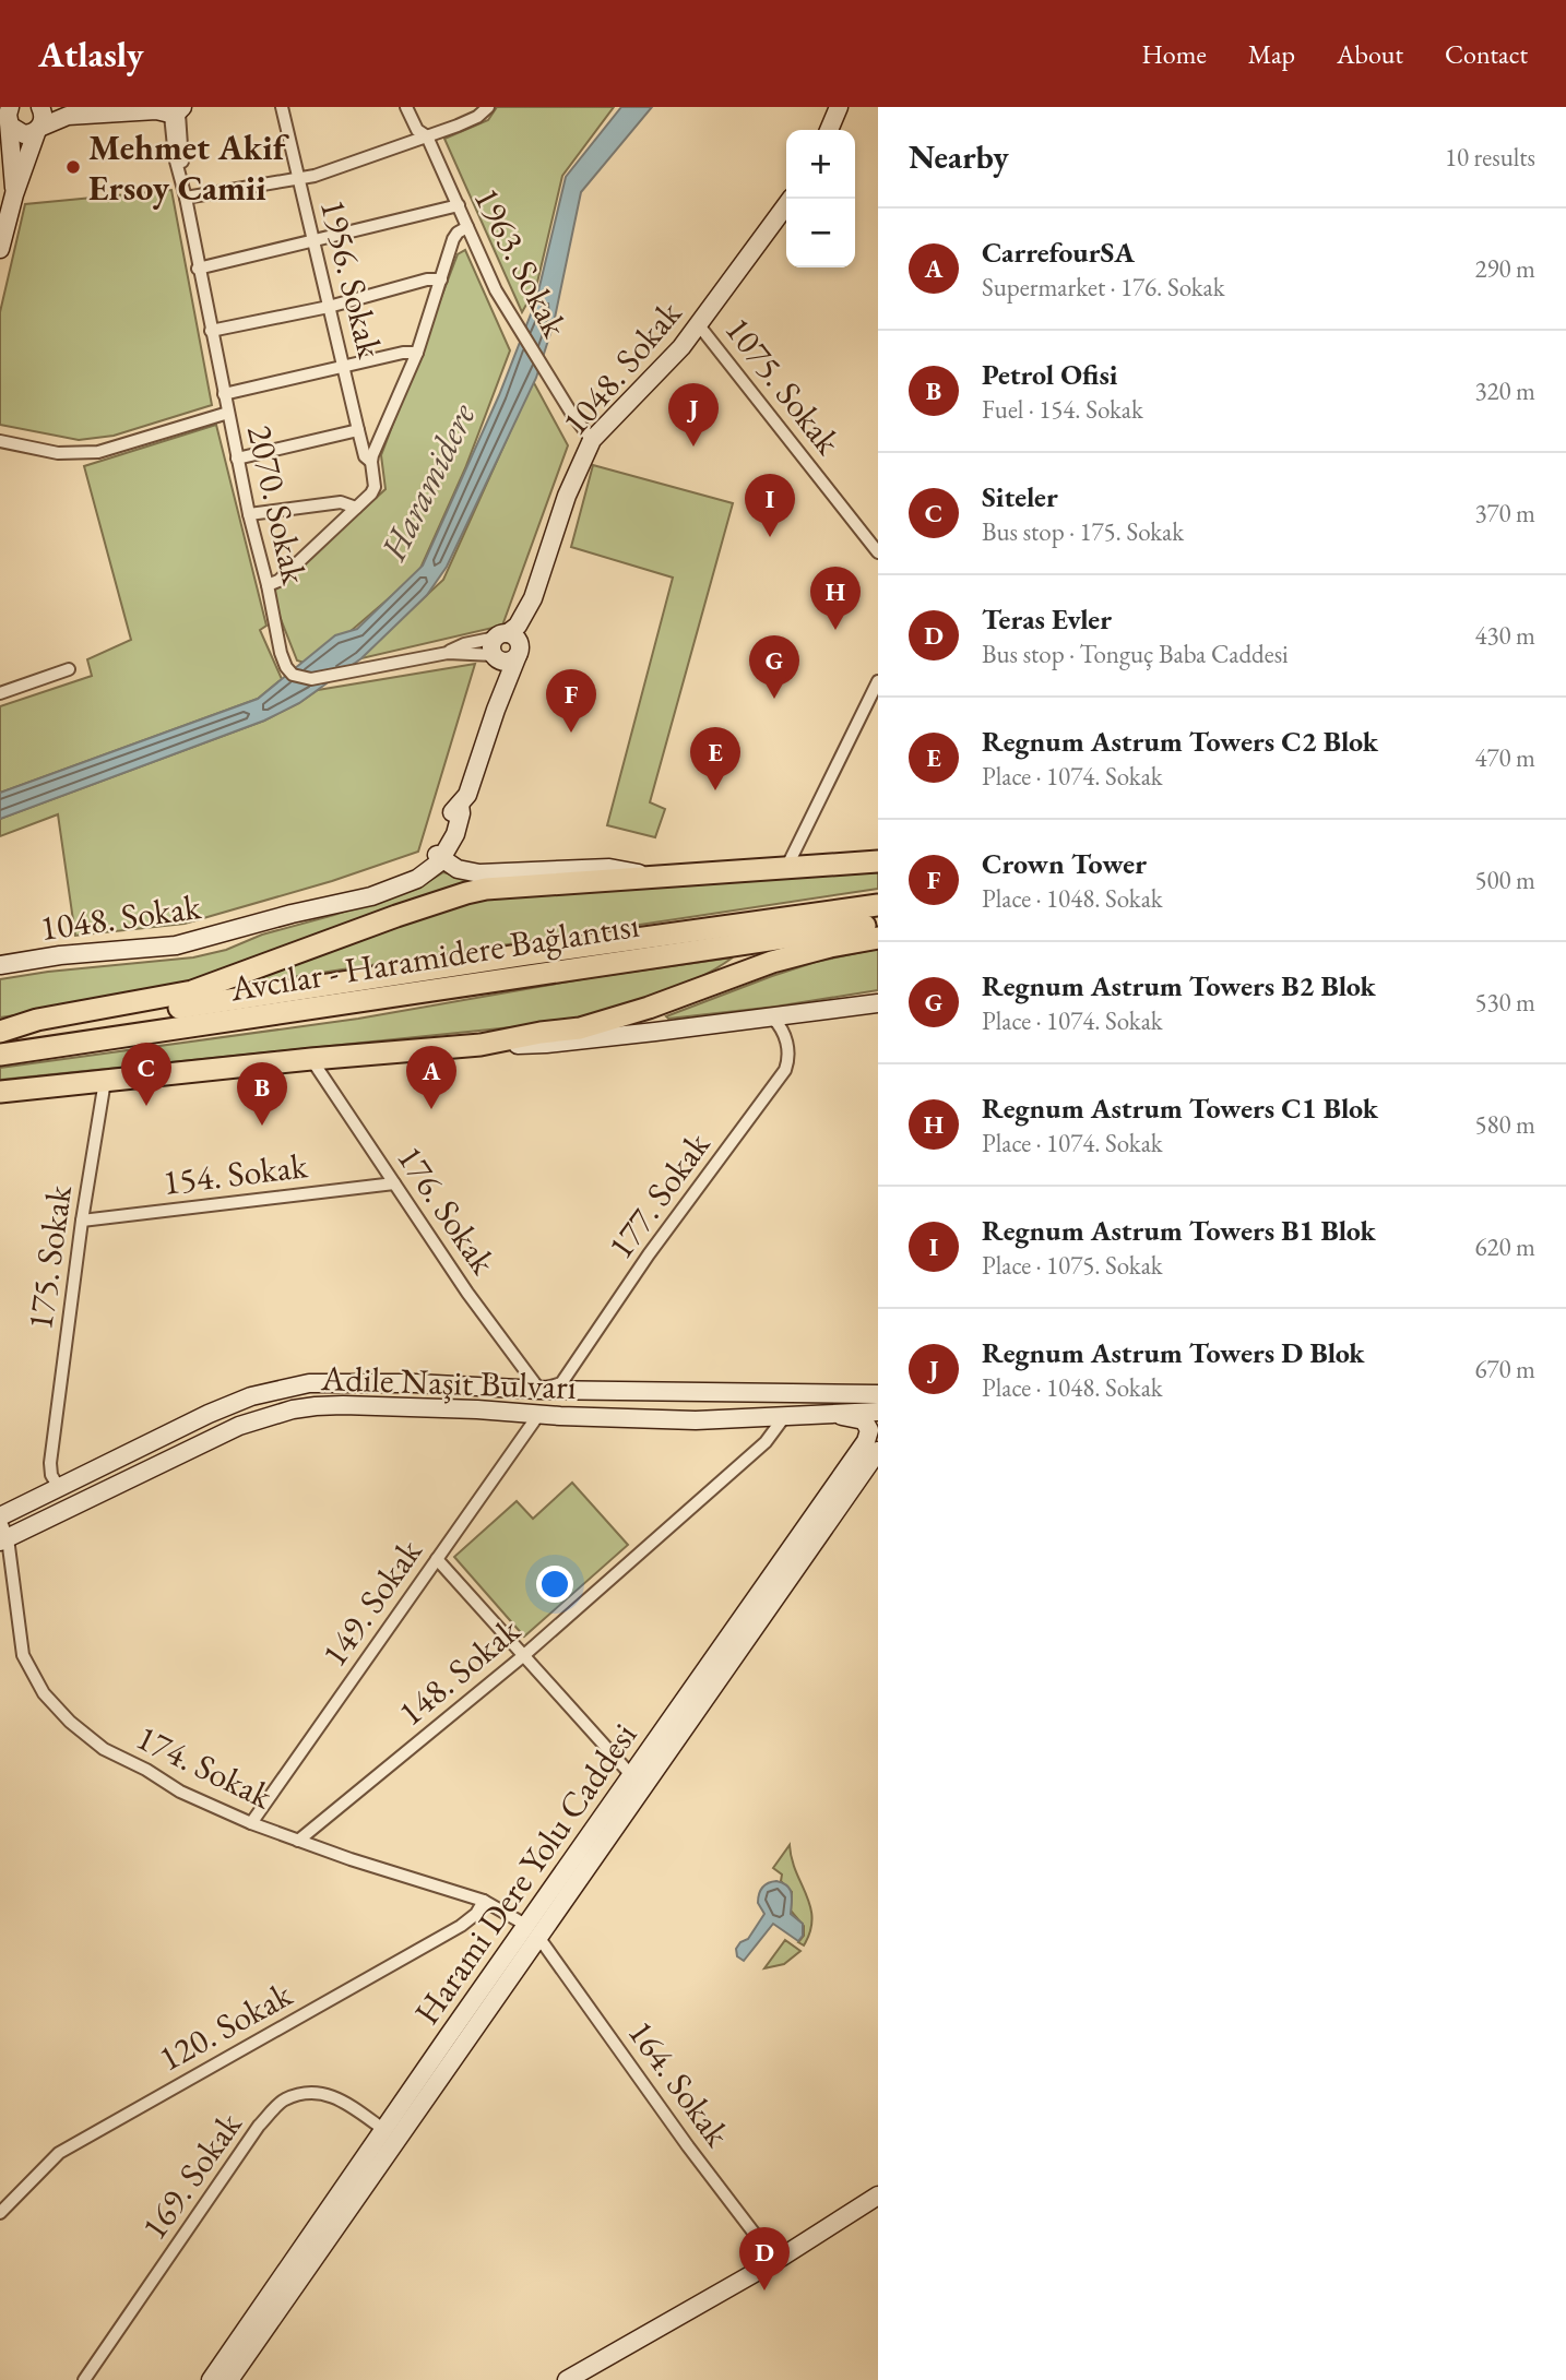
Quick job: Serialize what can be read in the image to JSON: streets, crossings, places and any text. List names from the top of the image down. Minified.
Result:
{"streets":{"highway":["Avcılar - Haramidere Bağlantısı"],"main road":["1048. Sokak","Adile Naşit Bulvarı","Harami Dere Yolu Caddesi"],"street":["1963. Sokak","1956. Sokak","1075. Sokak","2070. Sokak","154. Sokak","177. Sokak","176. Sokak","175. Sokak","149. Sokak","148. Sokak","174. Sokak","120. Sokak","164. Sokak","169. Sokak"]},"crossings":[["1963. Sokak","1048. Sokak"],["1048. Sokak","1075. Sokak"],["154. Sokak","176. Sokak"],["154. Sokak","175. Sokak"],["177. Sokak","176. Sokak"],["177. Sokak","Adile Naşit Bulvarı"],["176. Sokak","Adile Naşit Bulvarı"],["175. Sokak","Adile Naşit Bulvarı"],["Adile Naşit Bulvarı","149. Sokak"],["Adile Naşit Bulvarı","148. Sokak"],["Adile Naşit Bulvarı","174. Sokak"],["Adile Naşit Bulvarı","Harami Dere Yolu Caddesi"],["149. Sokak","174. Sokak"],["148. Sokak","174. Sokak"],["174. Sokak","Harami Dere Yolu Caddesi"],["174. Sokak","120. Sokak"],["174. Sokak","164. Sokak"],["Harami Dere Yolu Caddesi","164. Sokak"],["Harami Dere Yolu Caddesi","169. Sokak"]],"water":["Haramidere"],"places":["Mehmet Akif Ersoy Camii"],"page":{"header":"Atlasly","nav":["Home","Map","About","Contact"],"heading":["Nearby","10 results"],"map_buttons":["+","−"],"list":[{"mark":"A","name":"CarrefourSA","note":"Supermarket · 176. Sokak","value":"290 m"},{"mark":"B","name":"Petrol Ofisi","note":"Fuel · 154. Sokak","value":"320 m"},{"mark":"C","name":"Siteler","note":"Bus stop · 175. Sokak","value":"370 m"},{"mark":"D","name":"Teras Evler","note":"Bus stop · Tonguç Baba Caddesi","value":"430 m"},{"mark":"E","name":"Regnum Astrum Towers C2 Blok","note":"Place · 1074. Sokak","value":"470 m"},{"mark":"F","name":"Crown Tower","note":"Place · 1048. Sokak","value":"500 m"},{"mark":"G","name":"Regnum Astrum Towers B2 Blok","note":"Place · 1074. Sokak","value":"530 m"},{"mark":"H","name":"Regnum Astrum Towers C1 Blok","note":"Place · 1074. Sokak","value":"580 m"},{"mark":"I","name":"Regnum Astrum Towers B1 Blok","note":"Place · 1075. Sokak","value":"620 m"},{"mark":"J","name":"Regnum Astrum Towers D Blok","note":"Place · 1048. Sokak","value":"670 m"}],"pins":["J","I","H","G","F","E","C","A","B","D"]}}
